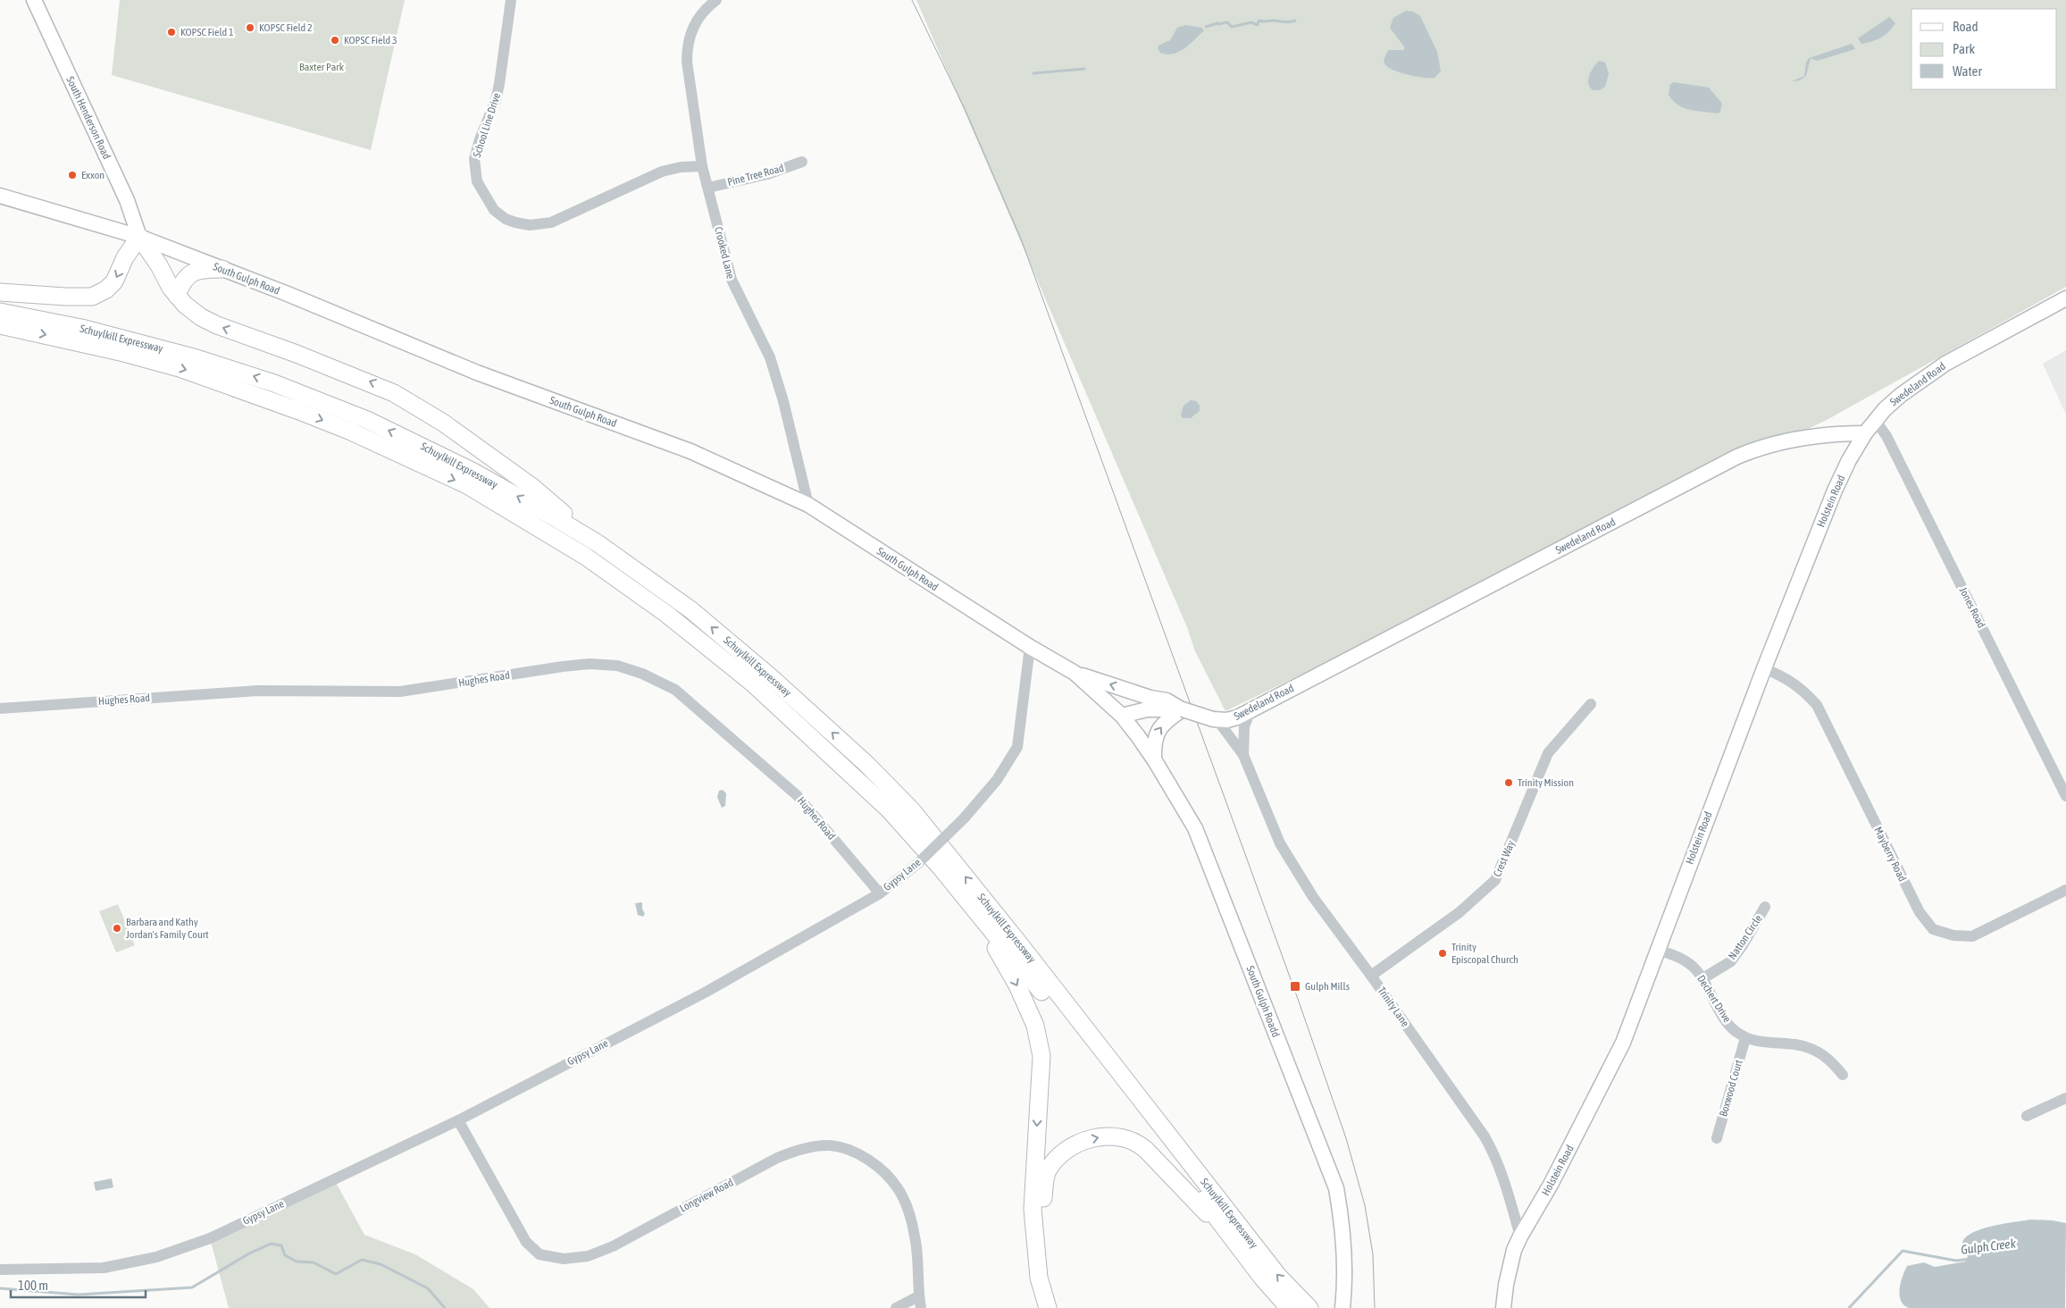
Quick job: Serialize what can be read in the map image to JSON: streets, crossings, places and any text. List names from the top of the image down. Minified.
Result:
{"streets":{"highway":["Schuylkill Expressway"],"main road":["South Henderson Road","South Gulph Road","Swedeland Road","Holstein Road","South Gulph Roadd"],"street":["School Line Drive","Pine Tree Road","Crooked Lane","Jones Road","Hughes Road","Mayberry Road","Crest Way","Gypsy Lane","Natton Circle","Dechert Drive","Trinity Lane","Boxwood Court","Longview Road"]},"crossings":[["South Henderson Road","South Gulph Road"],["School Line Drive","Crooked Lane"],["Pine Tree Road","Crooked Lane"],["Crooked Lane","South Gulph Road"],["South Gulph Road","Gypsy Lane"],["South Gulph Road","South Gulph Roadd"],["Swedeland Road","Holstein Road"],["Swedeland Road","Jones Road"],["Swedeland Road","Trinity Lane"],["Holstein Road","Mayberry Road"],["Holstein Road","Dechert Drive"],["Holstein Road","Trinity Lane"],["Hughes Road","Gypsy Lane"],["Crest Way","Trinity Lane"],["Gypsy Lane","Longview Road"],["Natton Circle","Dechert Drive"],["Dechert Drive","Boxwood Court"]],"water":["Gulph Creek"],"parks":["Baxter Park"],"places":{"other":["KOPSC Field 2","KOPSC Field 1","KOPSC Field 3","Exxon","Trinity Mission","Barbara and Kathy Jordan's Family Court","Trinity Episcopal Church"],"transit":["Gulph Mills"]},"legend":["Road","Park","Water"],"scale_bar":"100 m"}
